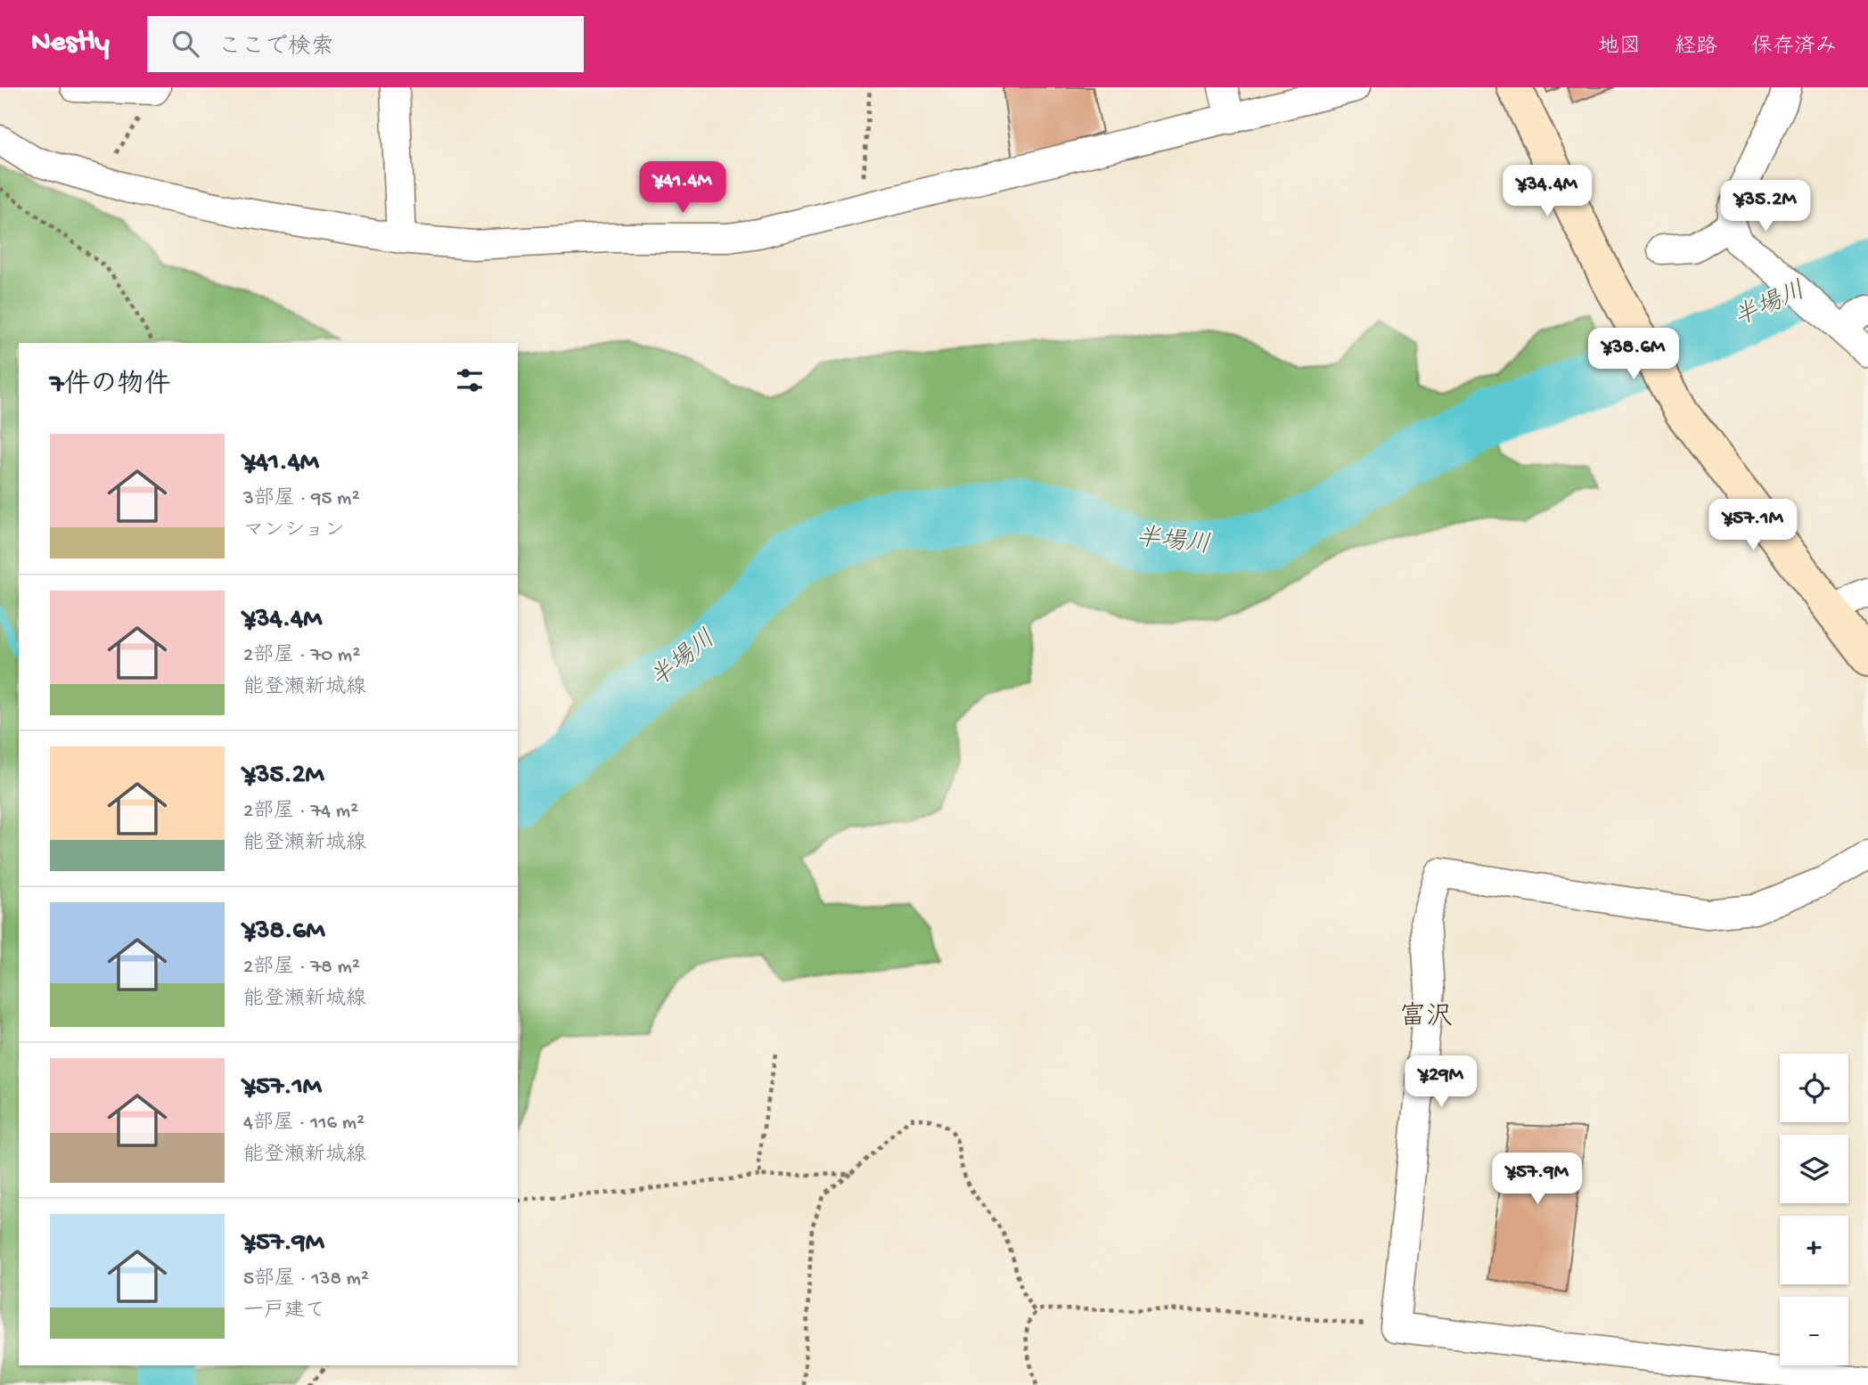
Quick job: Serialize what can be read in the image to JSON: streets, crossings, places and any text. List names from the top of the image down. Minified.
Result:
{"districts":["富沢"],"water":["半場川"],"page":{"header":"Nestly","search":"ここで検索","nav":["地図","経路","保存済み"],"price":["¥41.4M","¥34.4M","¥35.2M","¥38.6M","¥57.1M","¥29M","¥57.9M"],"heading":"7件の物件","list":[{"name":"¥41.4M","note":"3部屋 · 95 m² · マンション"},{"name":"¥34.4M","note":"2部屋 · 70 m² · 能登瀬新城線"},{"name":"¥35.2M","note":"2部屋 · 74 m² · 能登瀬新城線"},{"name":"¥38.6M","note":"2部屋 · 78 m² · 能登瀬新城線"},{"name":"¥57.1M","note":"4部屋 · 116 m² · 能登瀬新城線"},{"name":"¥57.9M","note":"5部屋 · 138 m² · 一戸建て"}],"map_buttons":["+","−"]}}
